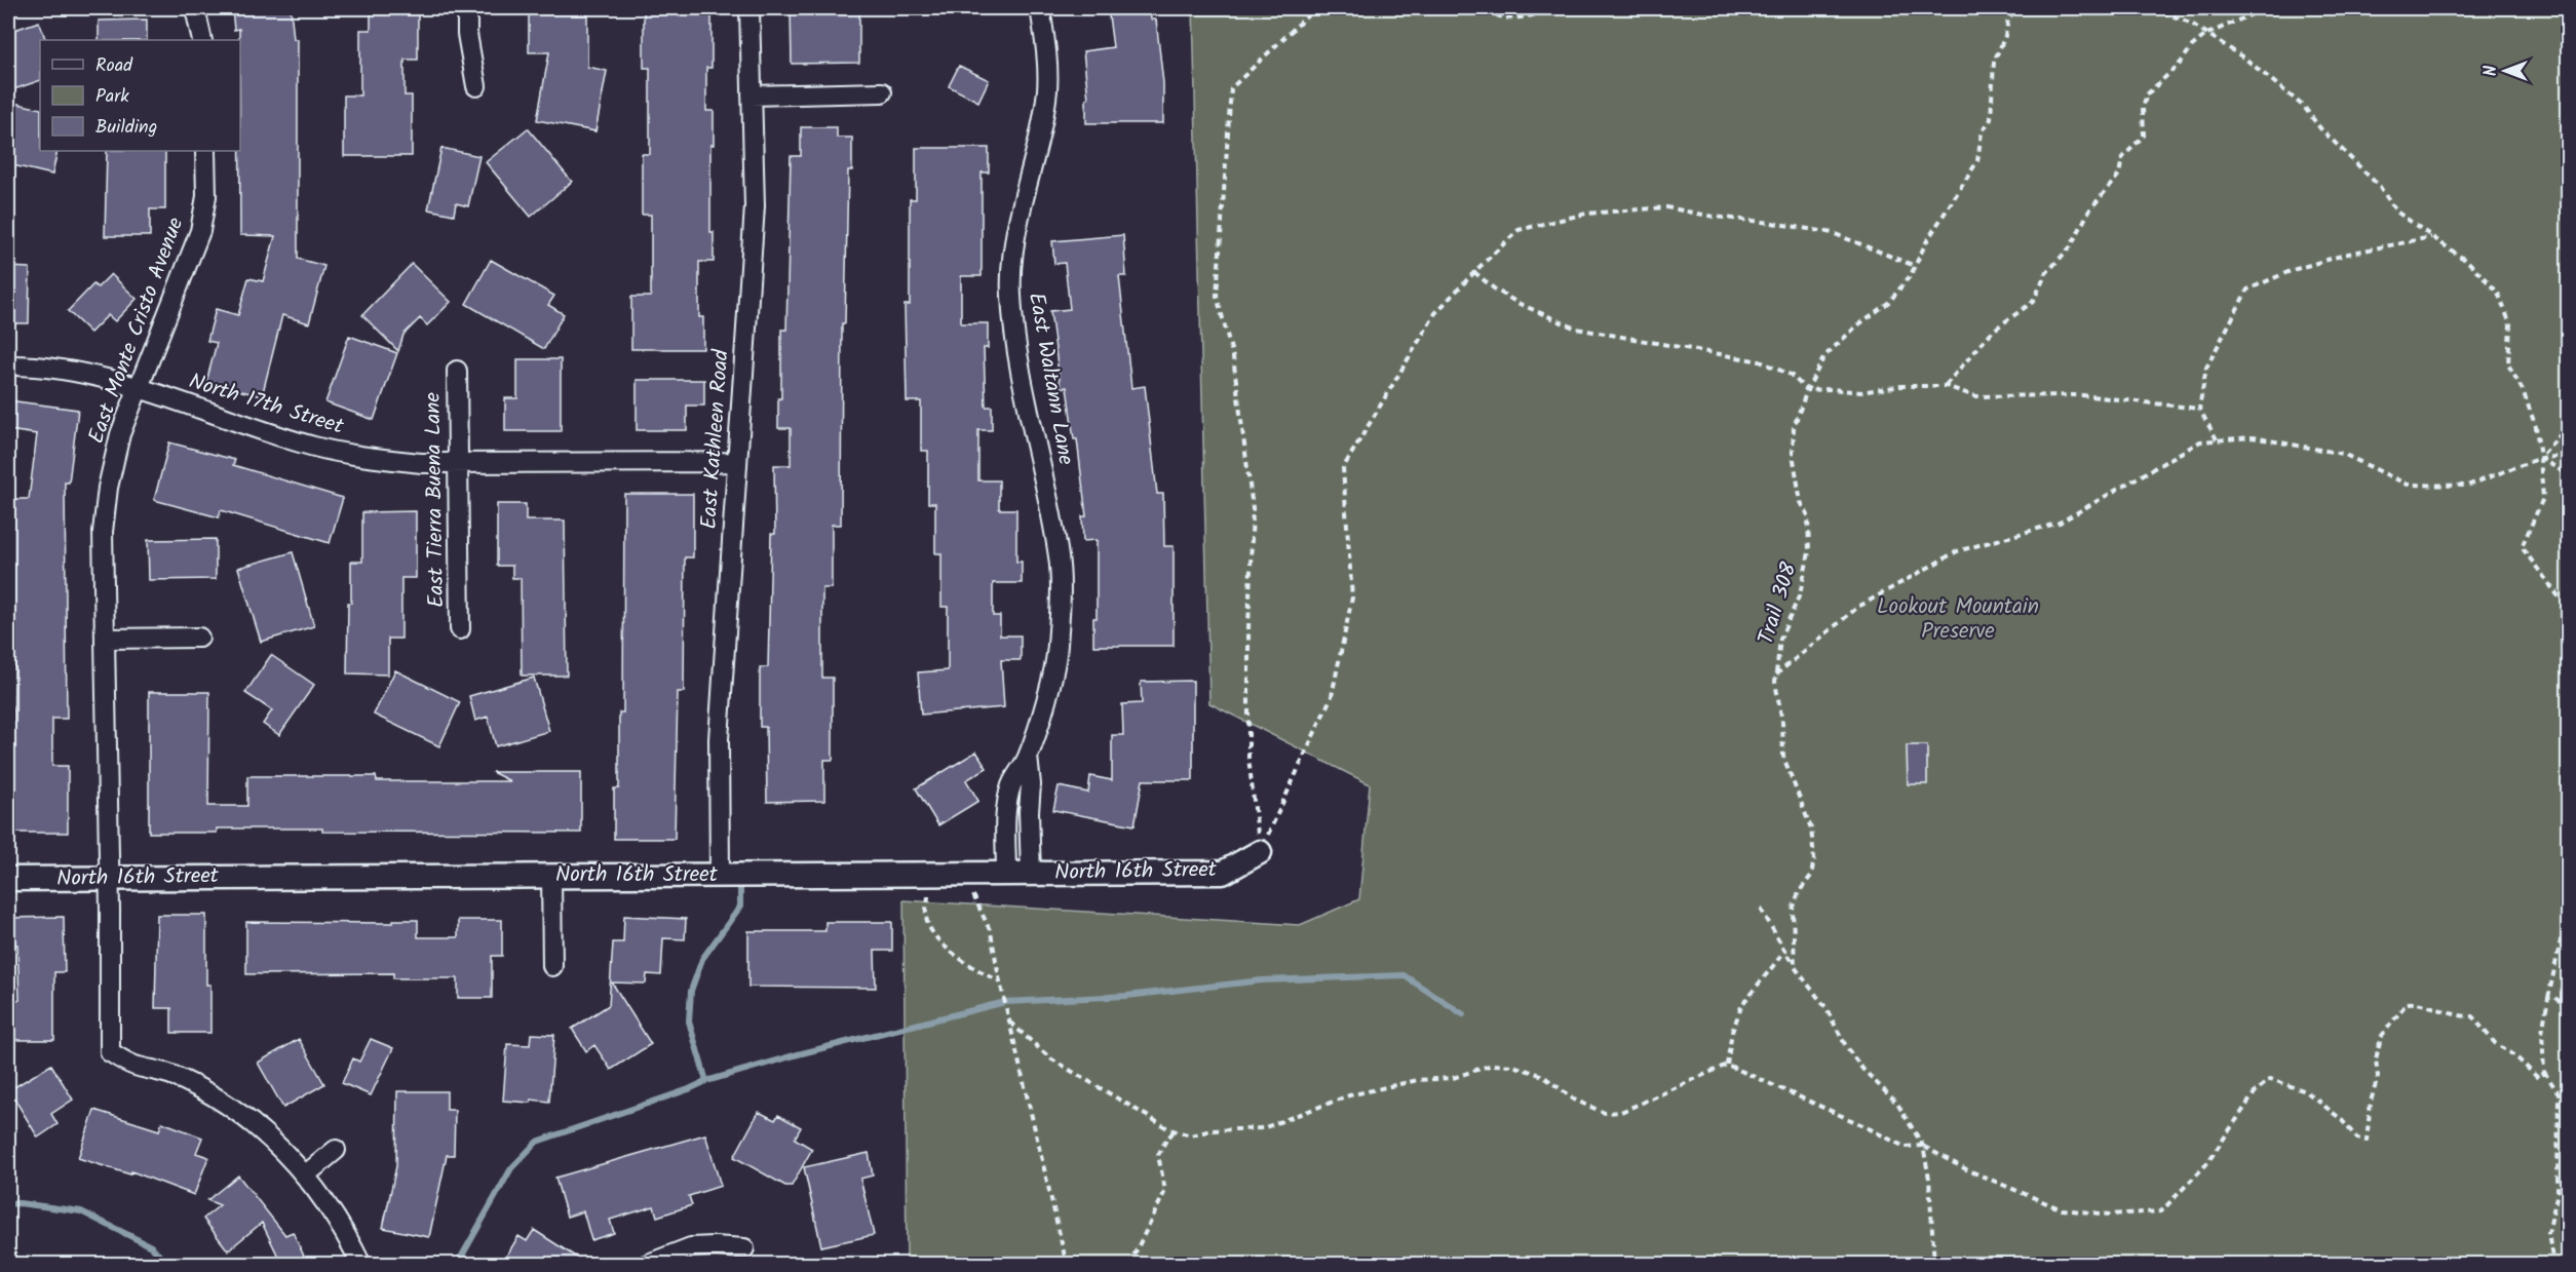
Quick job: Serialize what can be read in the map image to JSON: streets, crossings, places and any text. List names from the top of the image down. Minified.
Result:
{"streets":{"street":["East Monte Cristo Avenue","East Waltann Lane","North 17th Street","East Kathleen Road","East Tierra Buena Lane","North 16th Street"],"path":["Trail 308"]},"crossings":[["East Monte Cristo Avenue","North 17th Street"],["East Monte Cristo Avenue","North 16th Street"],["East Waltann Lane","North 16th Street"],["North 17th Street","East Kathleen Road"],["North 17th Street","East Tierra Buena Lane"],["East Kathleen Road","North 16th Street"]],"parks":["Lookout Mountain Preserve"],"legend":["Road","Park","Building"],"north":"left"}
